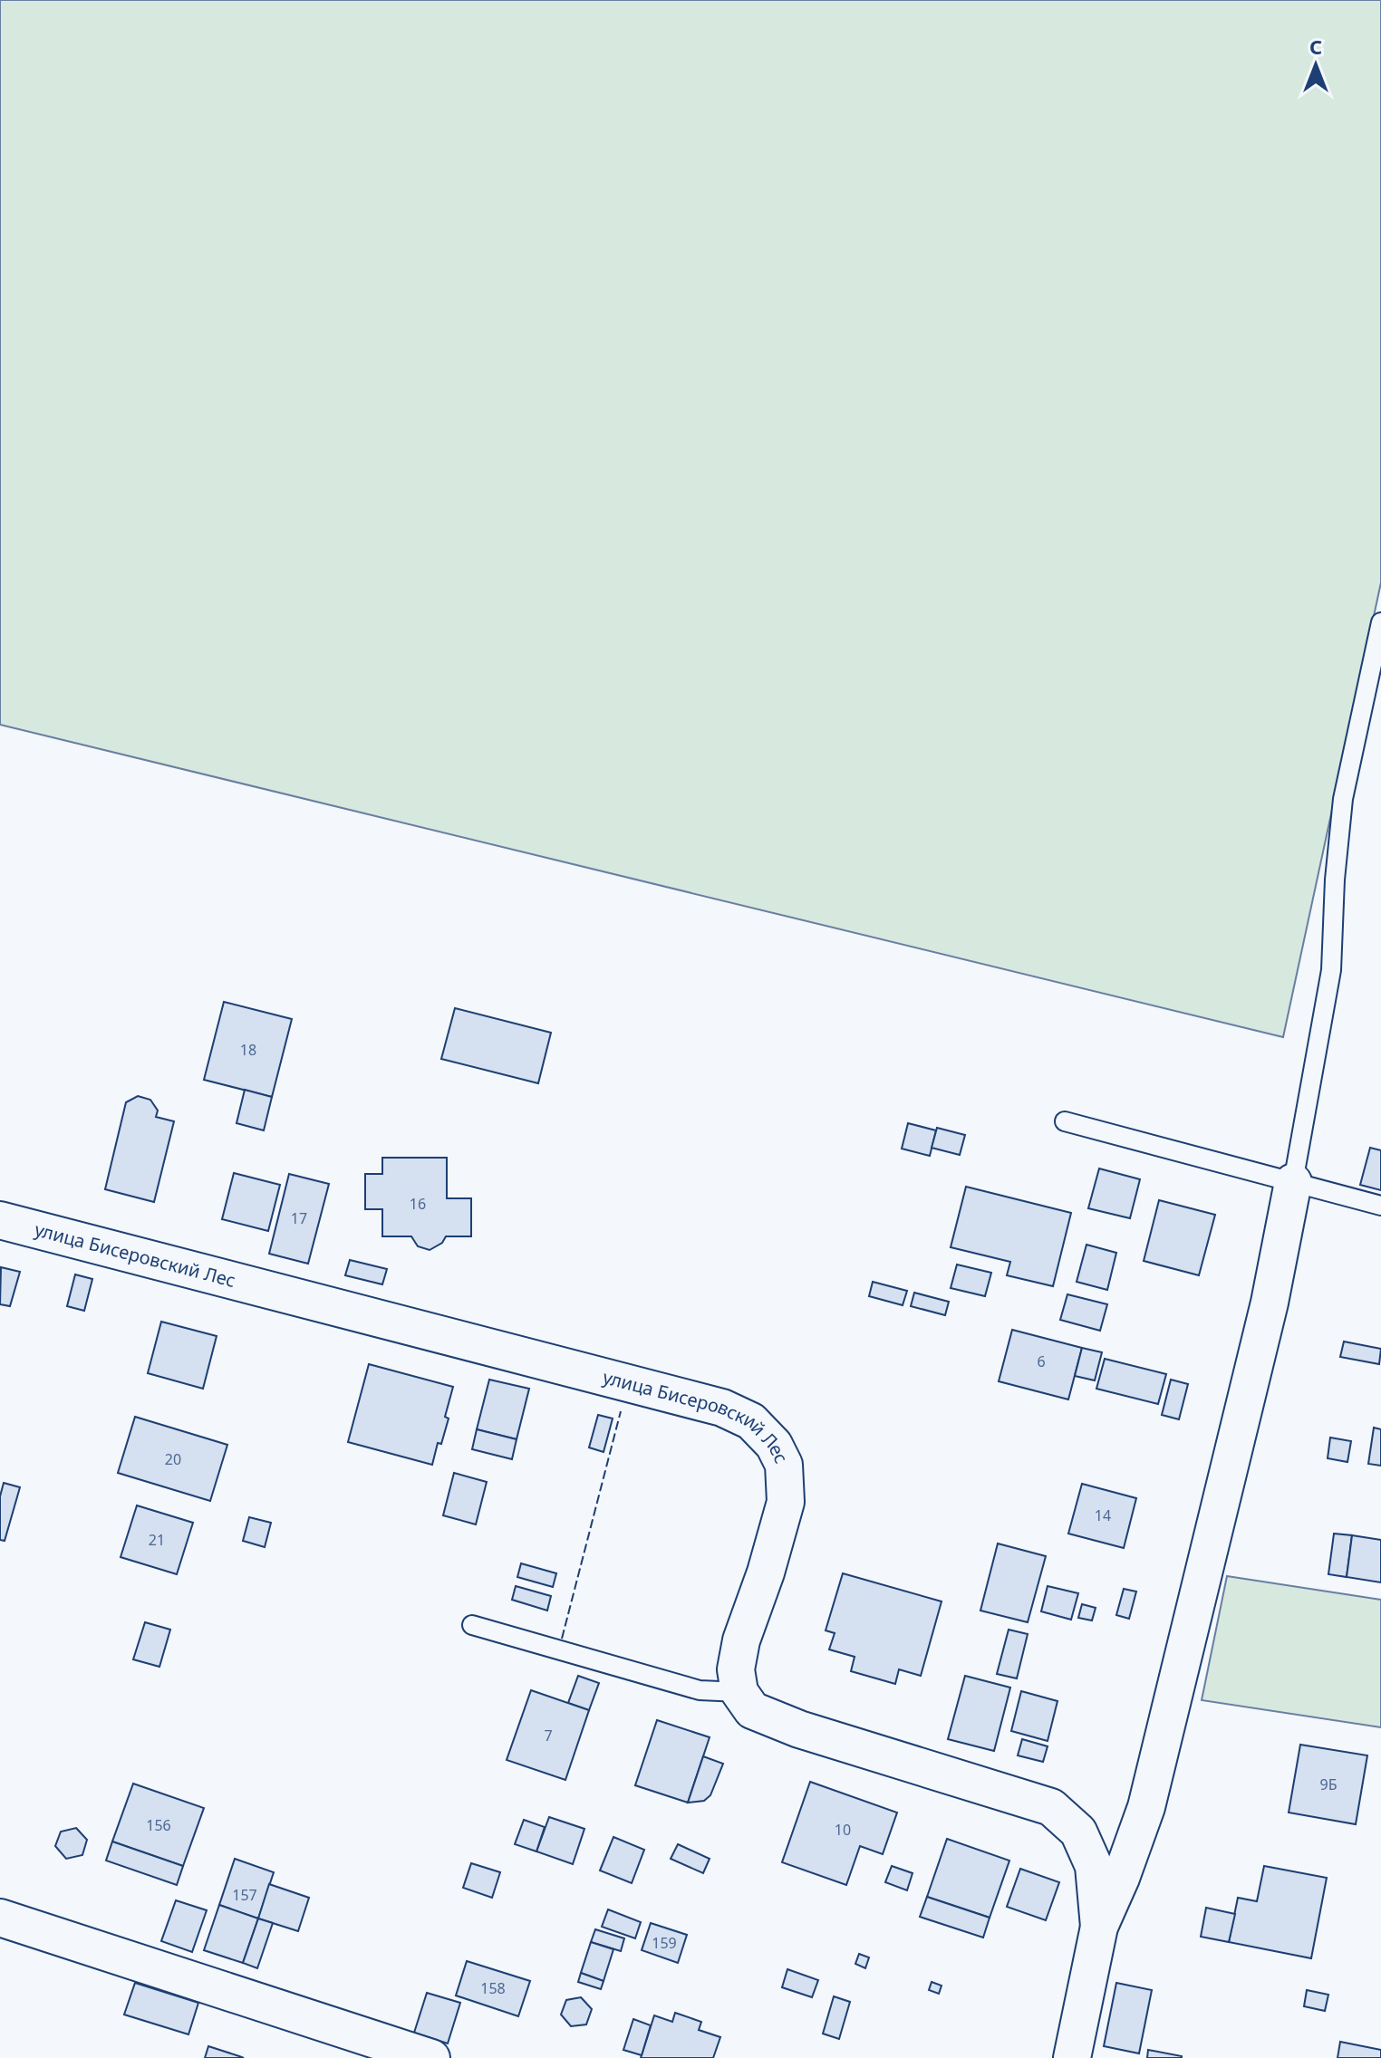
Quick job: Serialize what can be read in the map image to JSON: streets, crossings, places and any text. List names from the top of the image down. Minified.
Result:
{"streets":{"street":["улица Бисеровский Лес"]},"house_numbers":["18","16","17","6","20","14","21","7","9Б","156","10","157","159","158"],"north":"top"}
